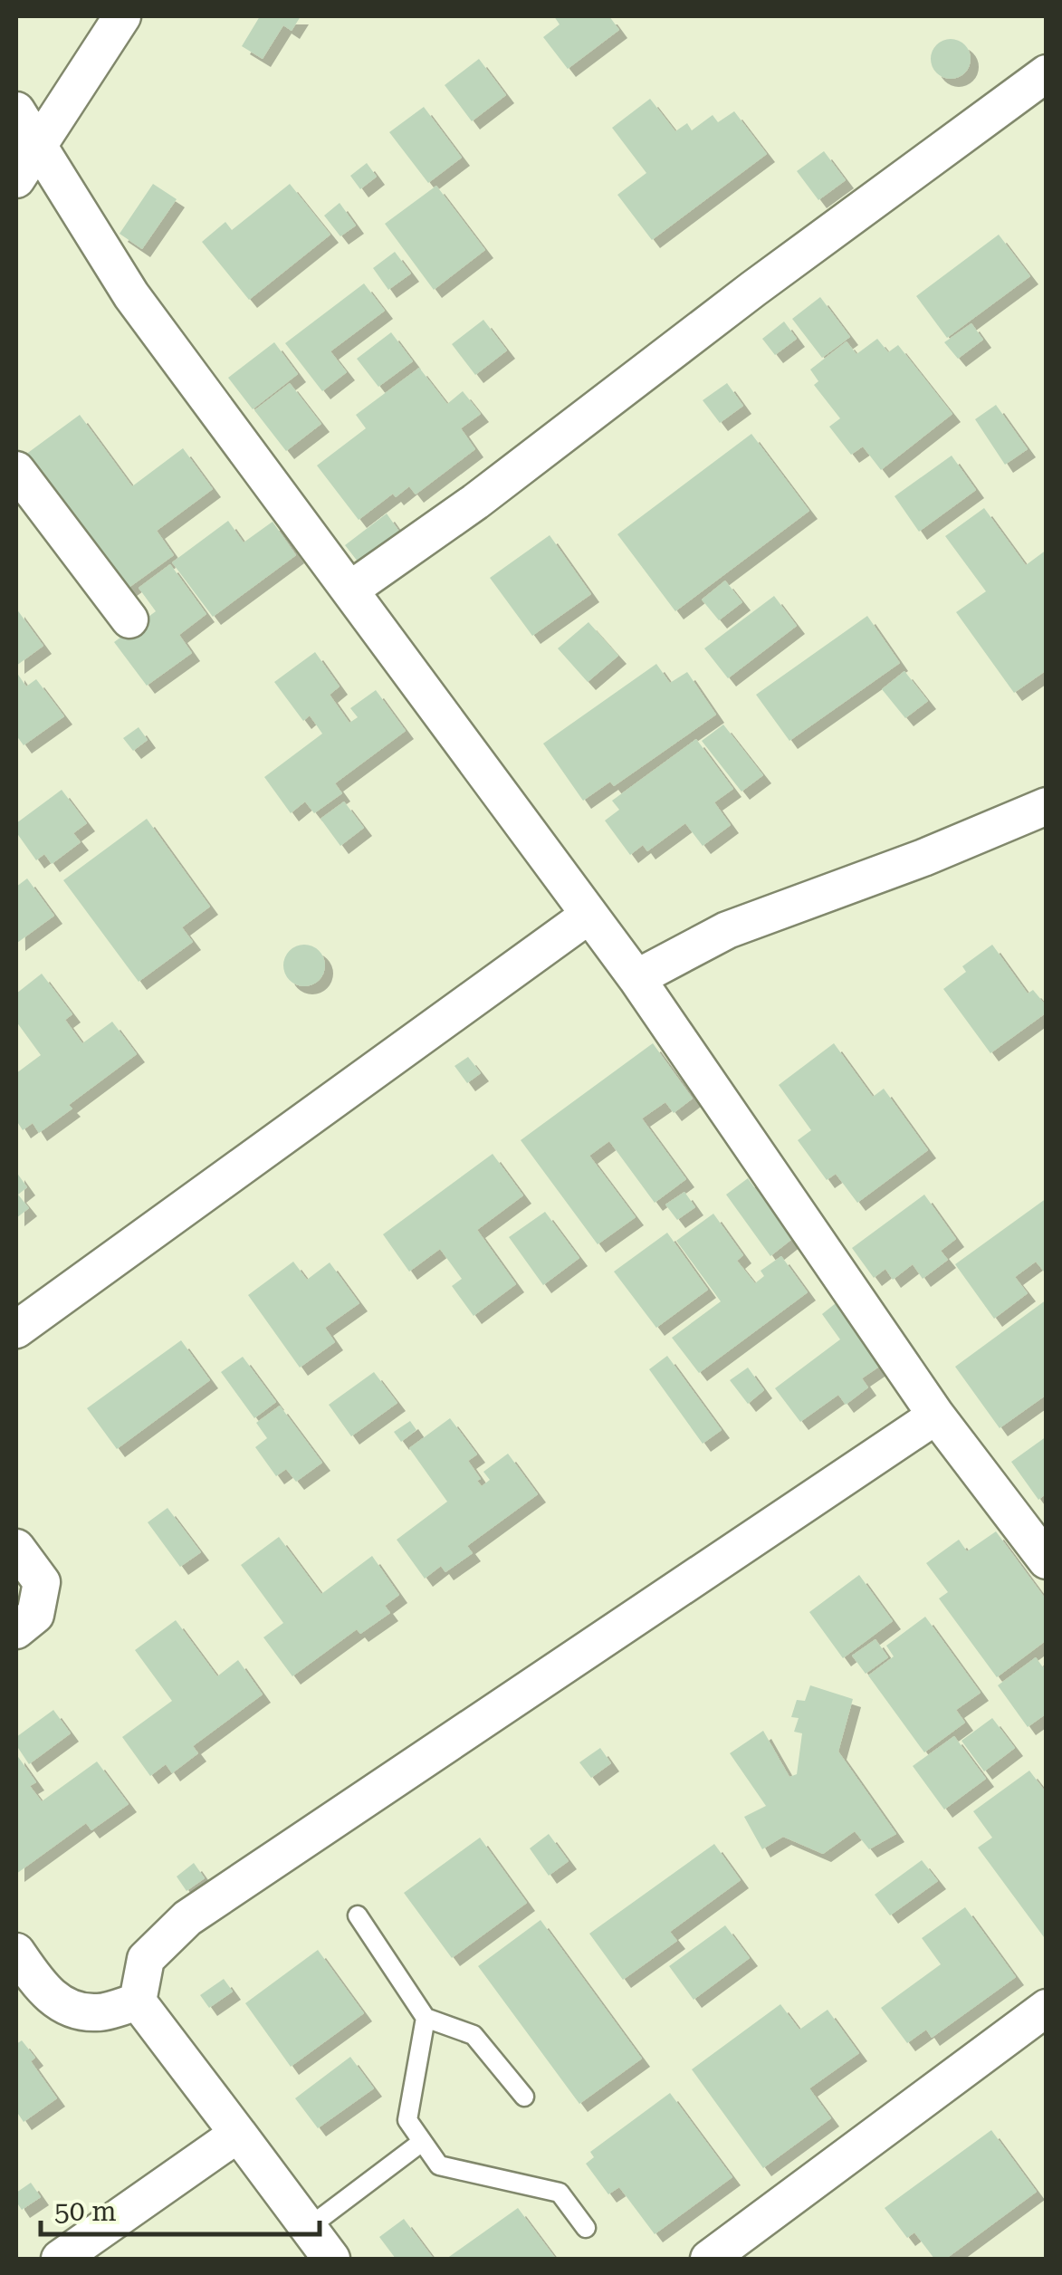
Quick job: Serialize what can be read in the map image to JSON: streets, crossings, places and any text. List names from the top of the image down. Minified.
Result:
{"scale_bar":"50 m"}
